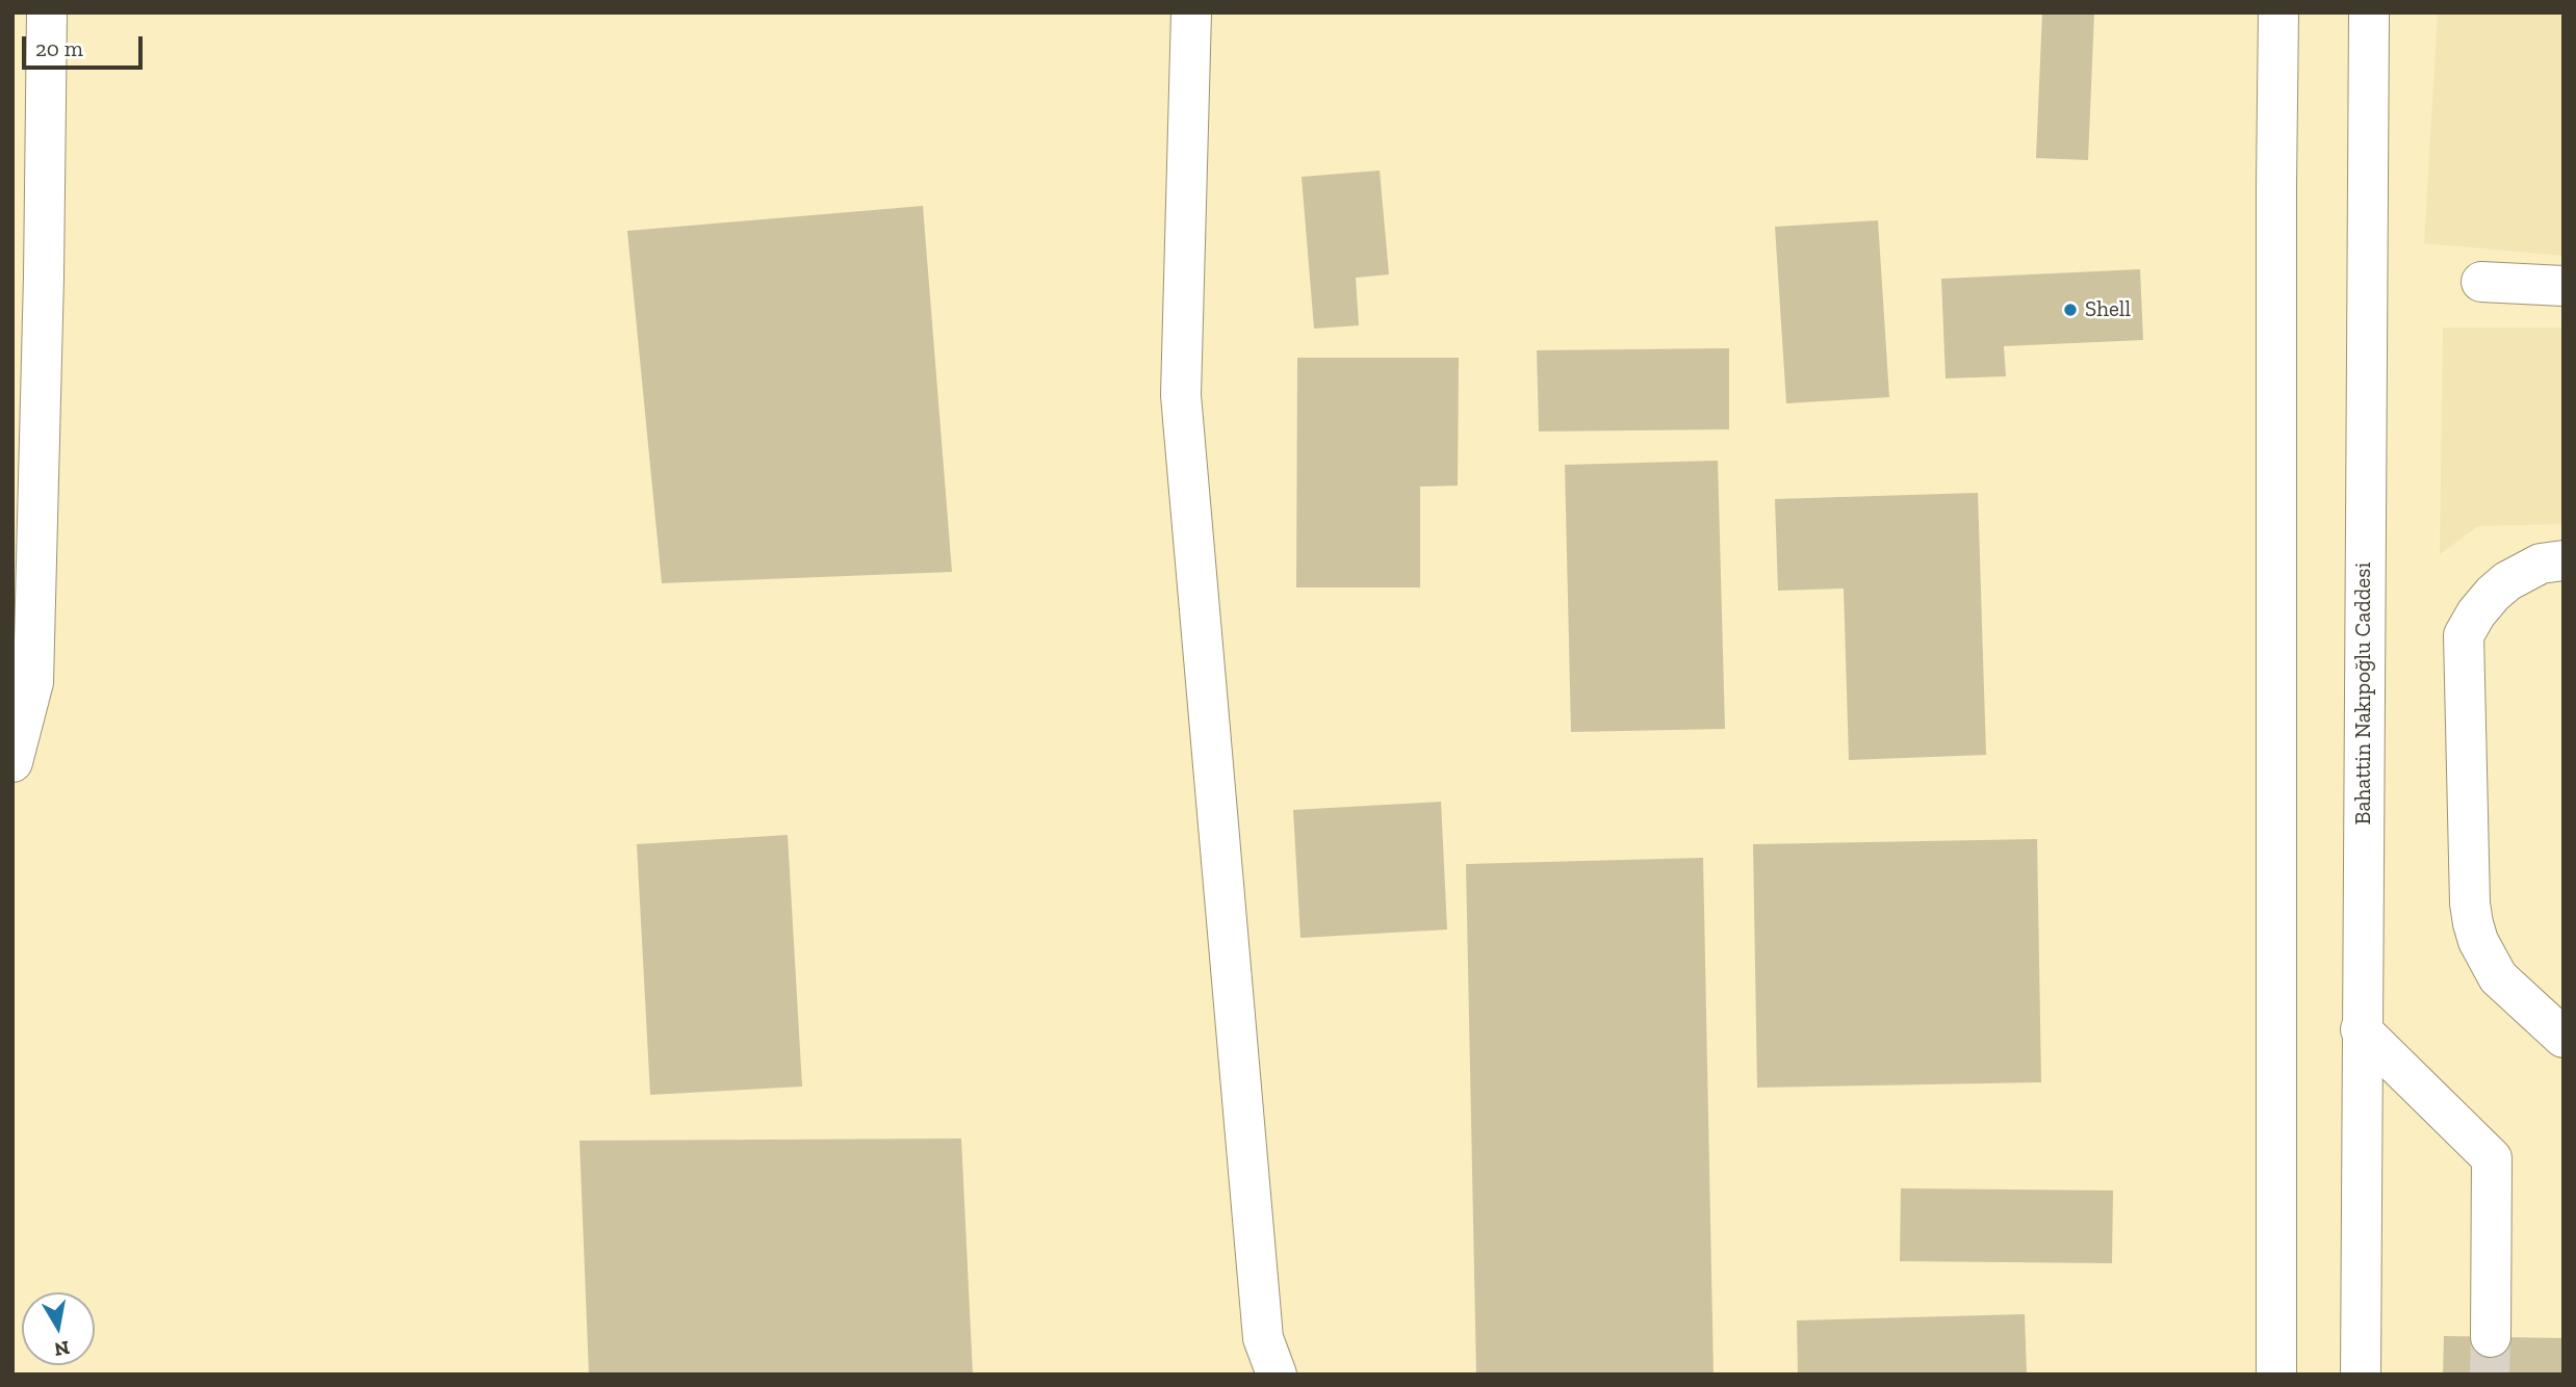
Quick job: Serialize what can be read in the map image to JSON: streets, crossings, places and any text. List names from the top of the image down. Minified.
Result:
{"streets":{"main road":["Bahattin Nakıpoğlu Caddesi"]},"places":["Shell"],"scale_bar":"20 m","north":"bottom"}
